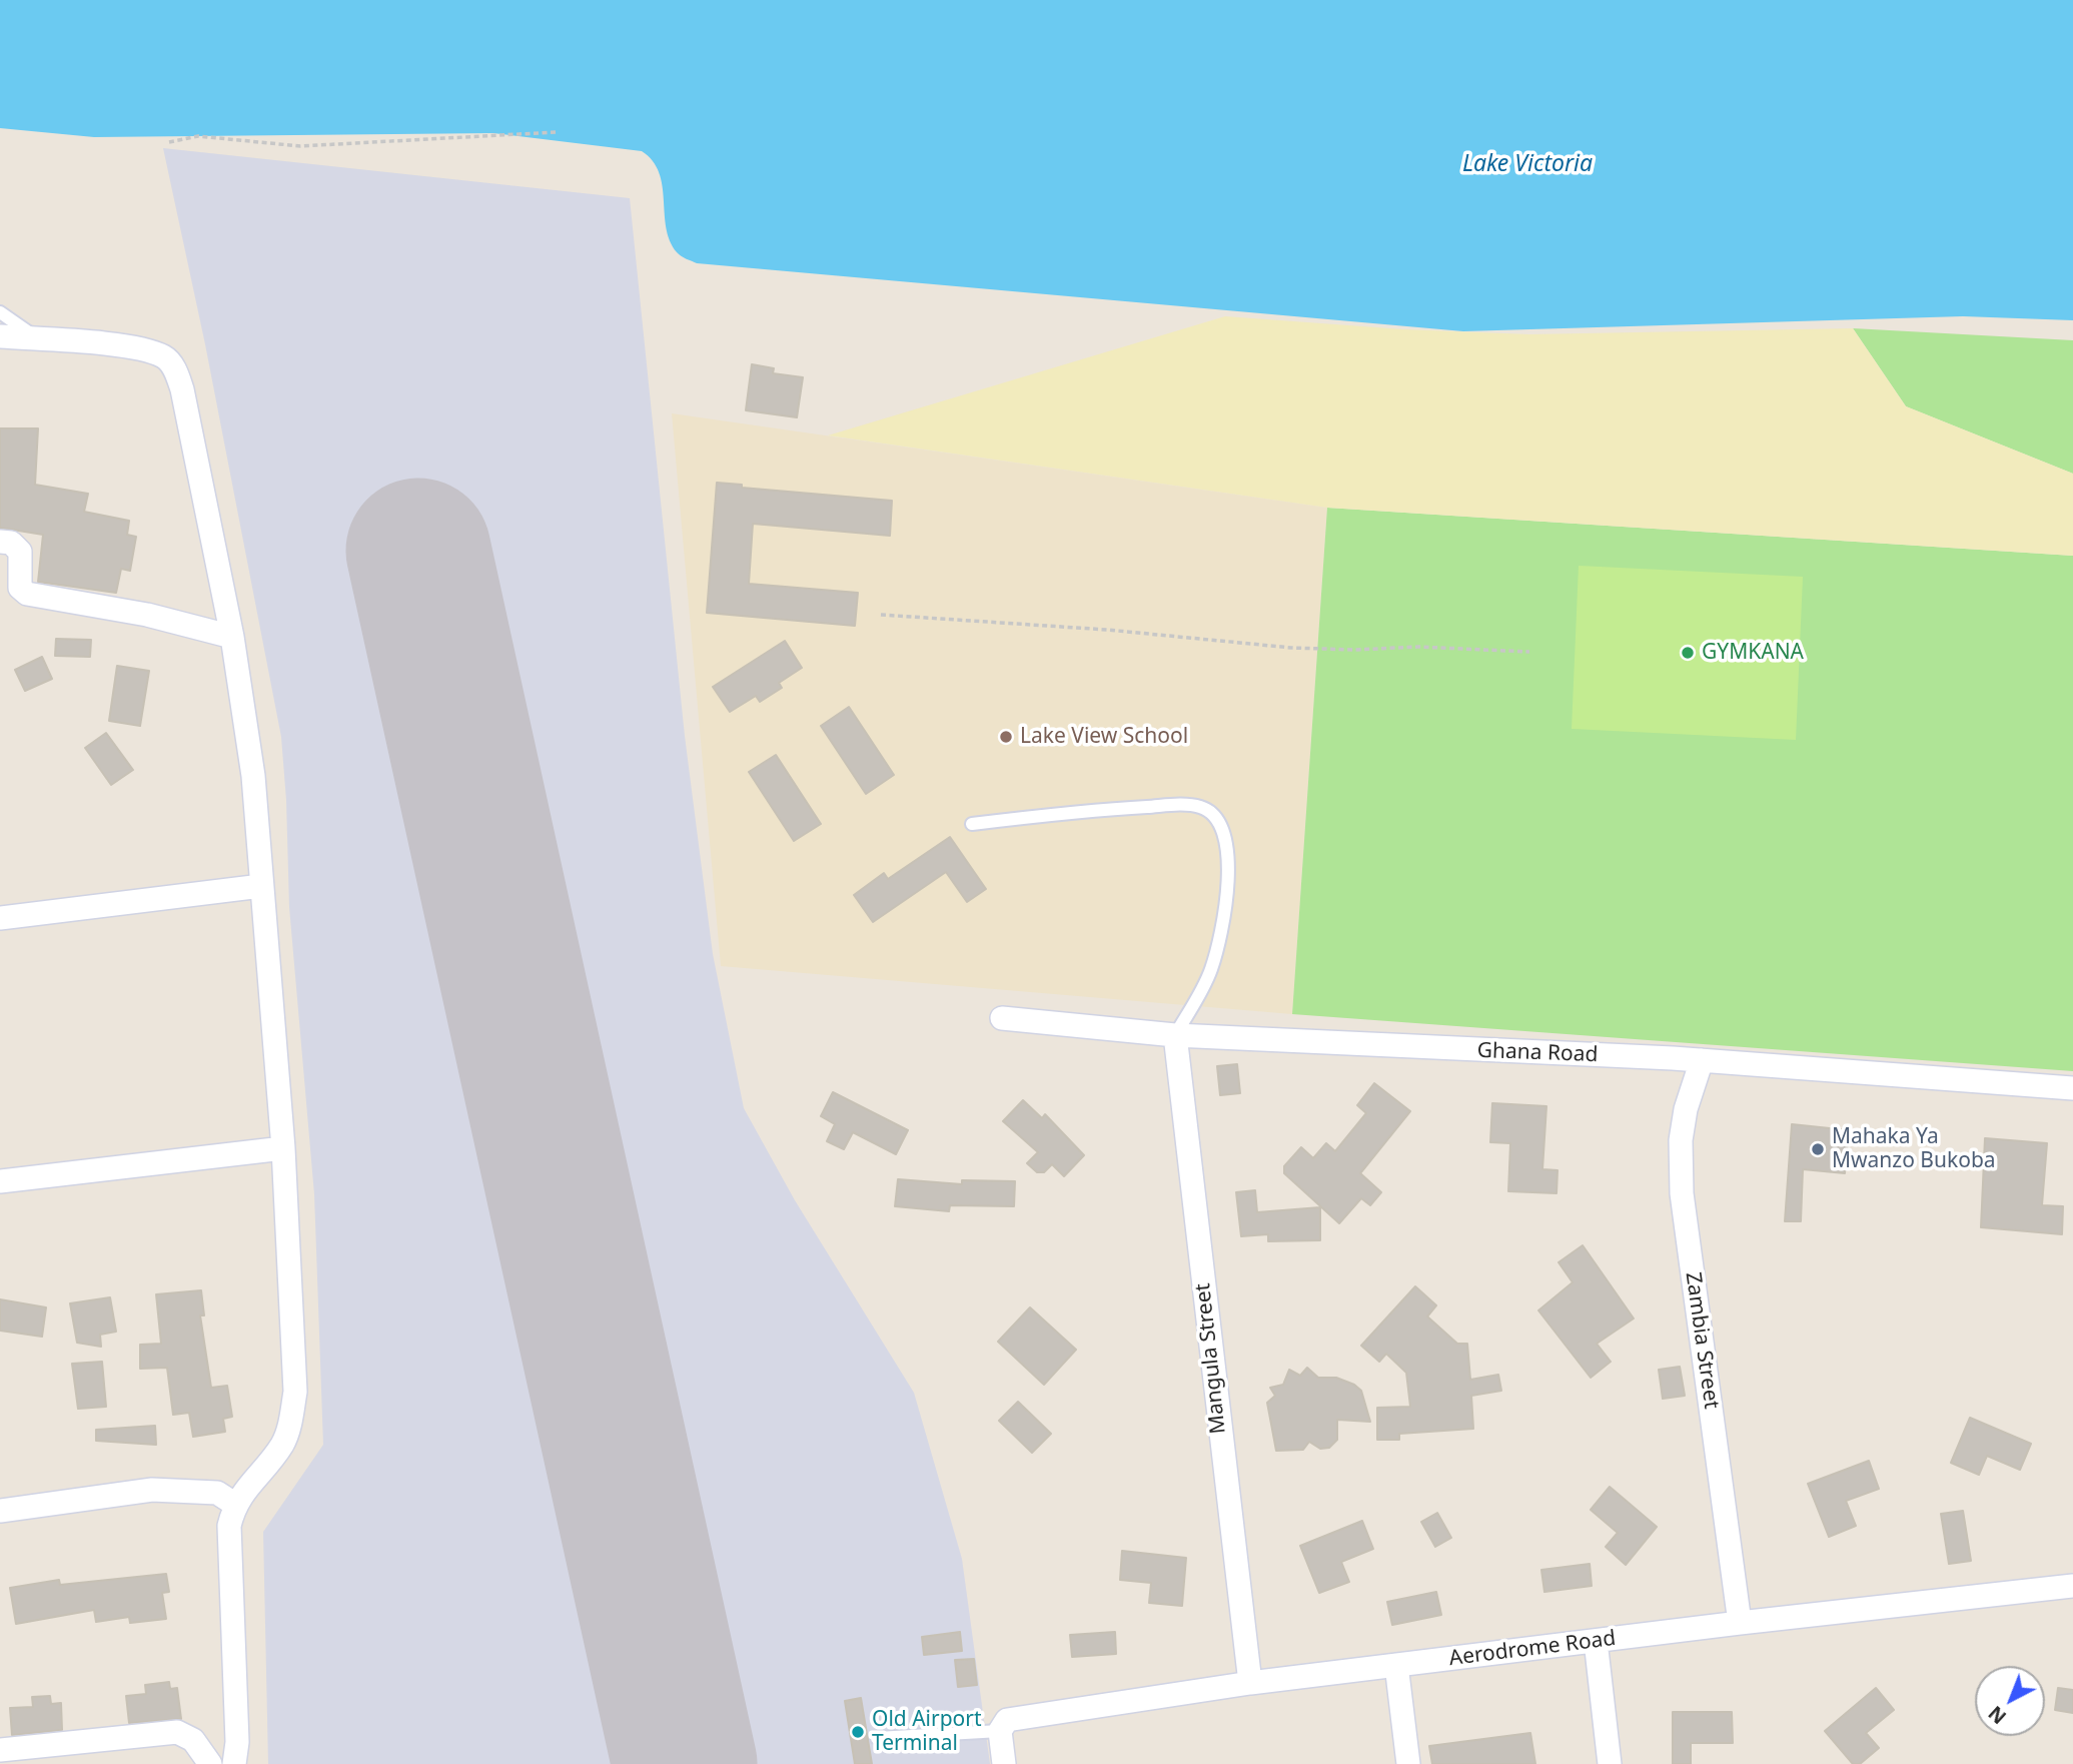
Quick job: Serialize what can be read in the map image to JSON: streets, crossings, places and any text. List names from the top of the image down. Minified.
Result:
{"streets":{"street":["Ghana Road","Zambia Street","Mangula Street","Aerodrome Road"]},"crossings":[["Ghana Road","Zambia Street"],["Ghana Road","Mangula Street"],["Zambia Street","Aerodrome Road"],["Mangula Street","Aerodrome Road"]],"water":["Lake Victoria"],"places":["GYMKANA","Lake View School","Mahaka Ya Mwanzo Bukoba","Old Airport Terminal"],"north":"bottom left"}
